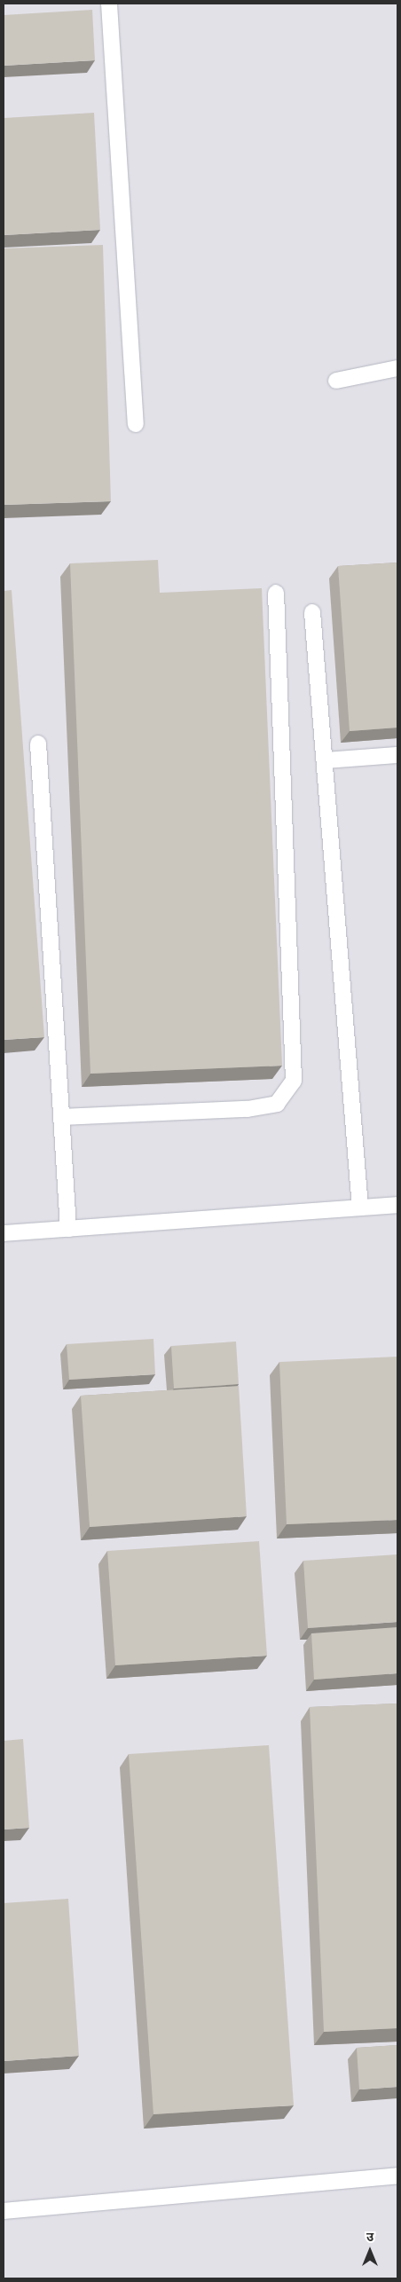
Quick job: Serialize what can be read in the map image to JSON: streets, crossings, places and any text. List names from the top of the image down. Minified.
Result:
{"north":"top"}
